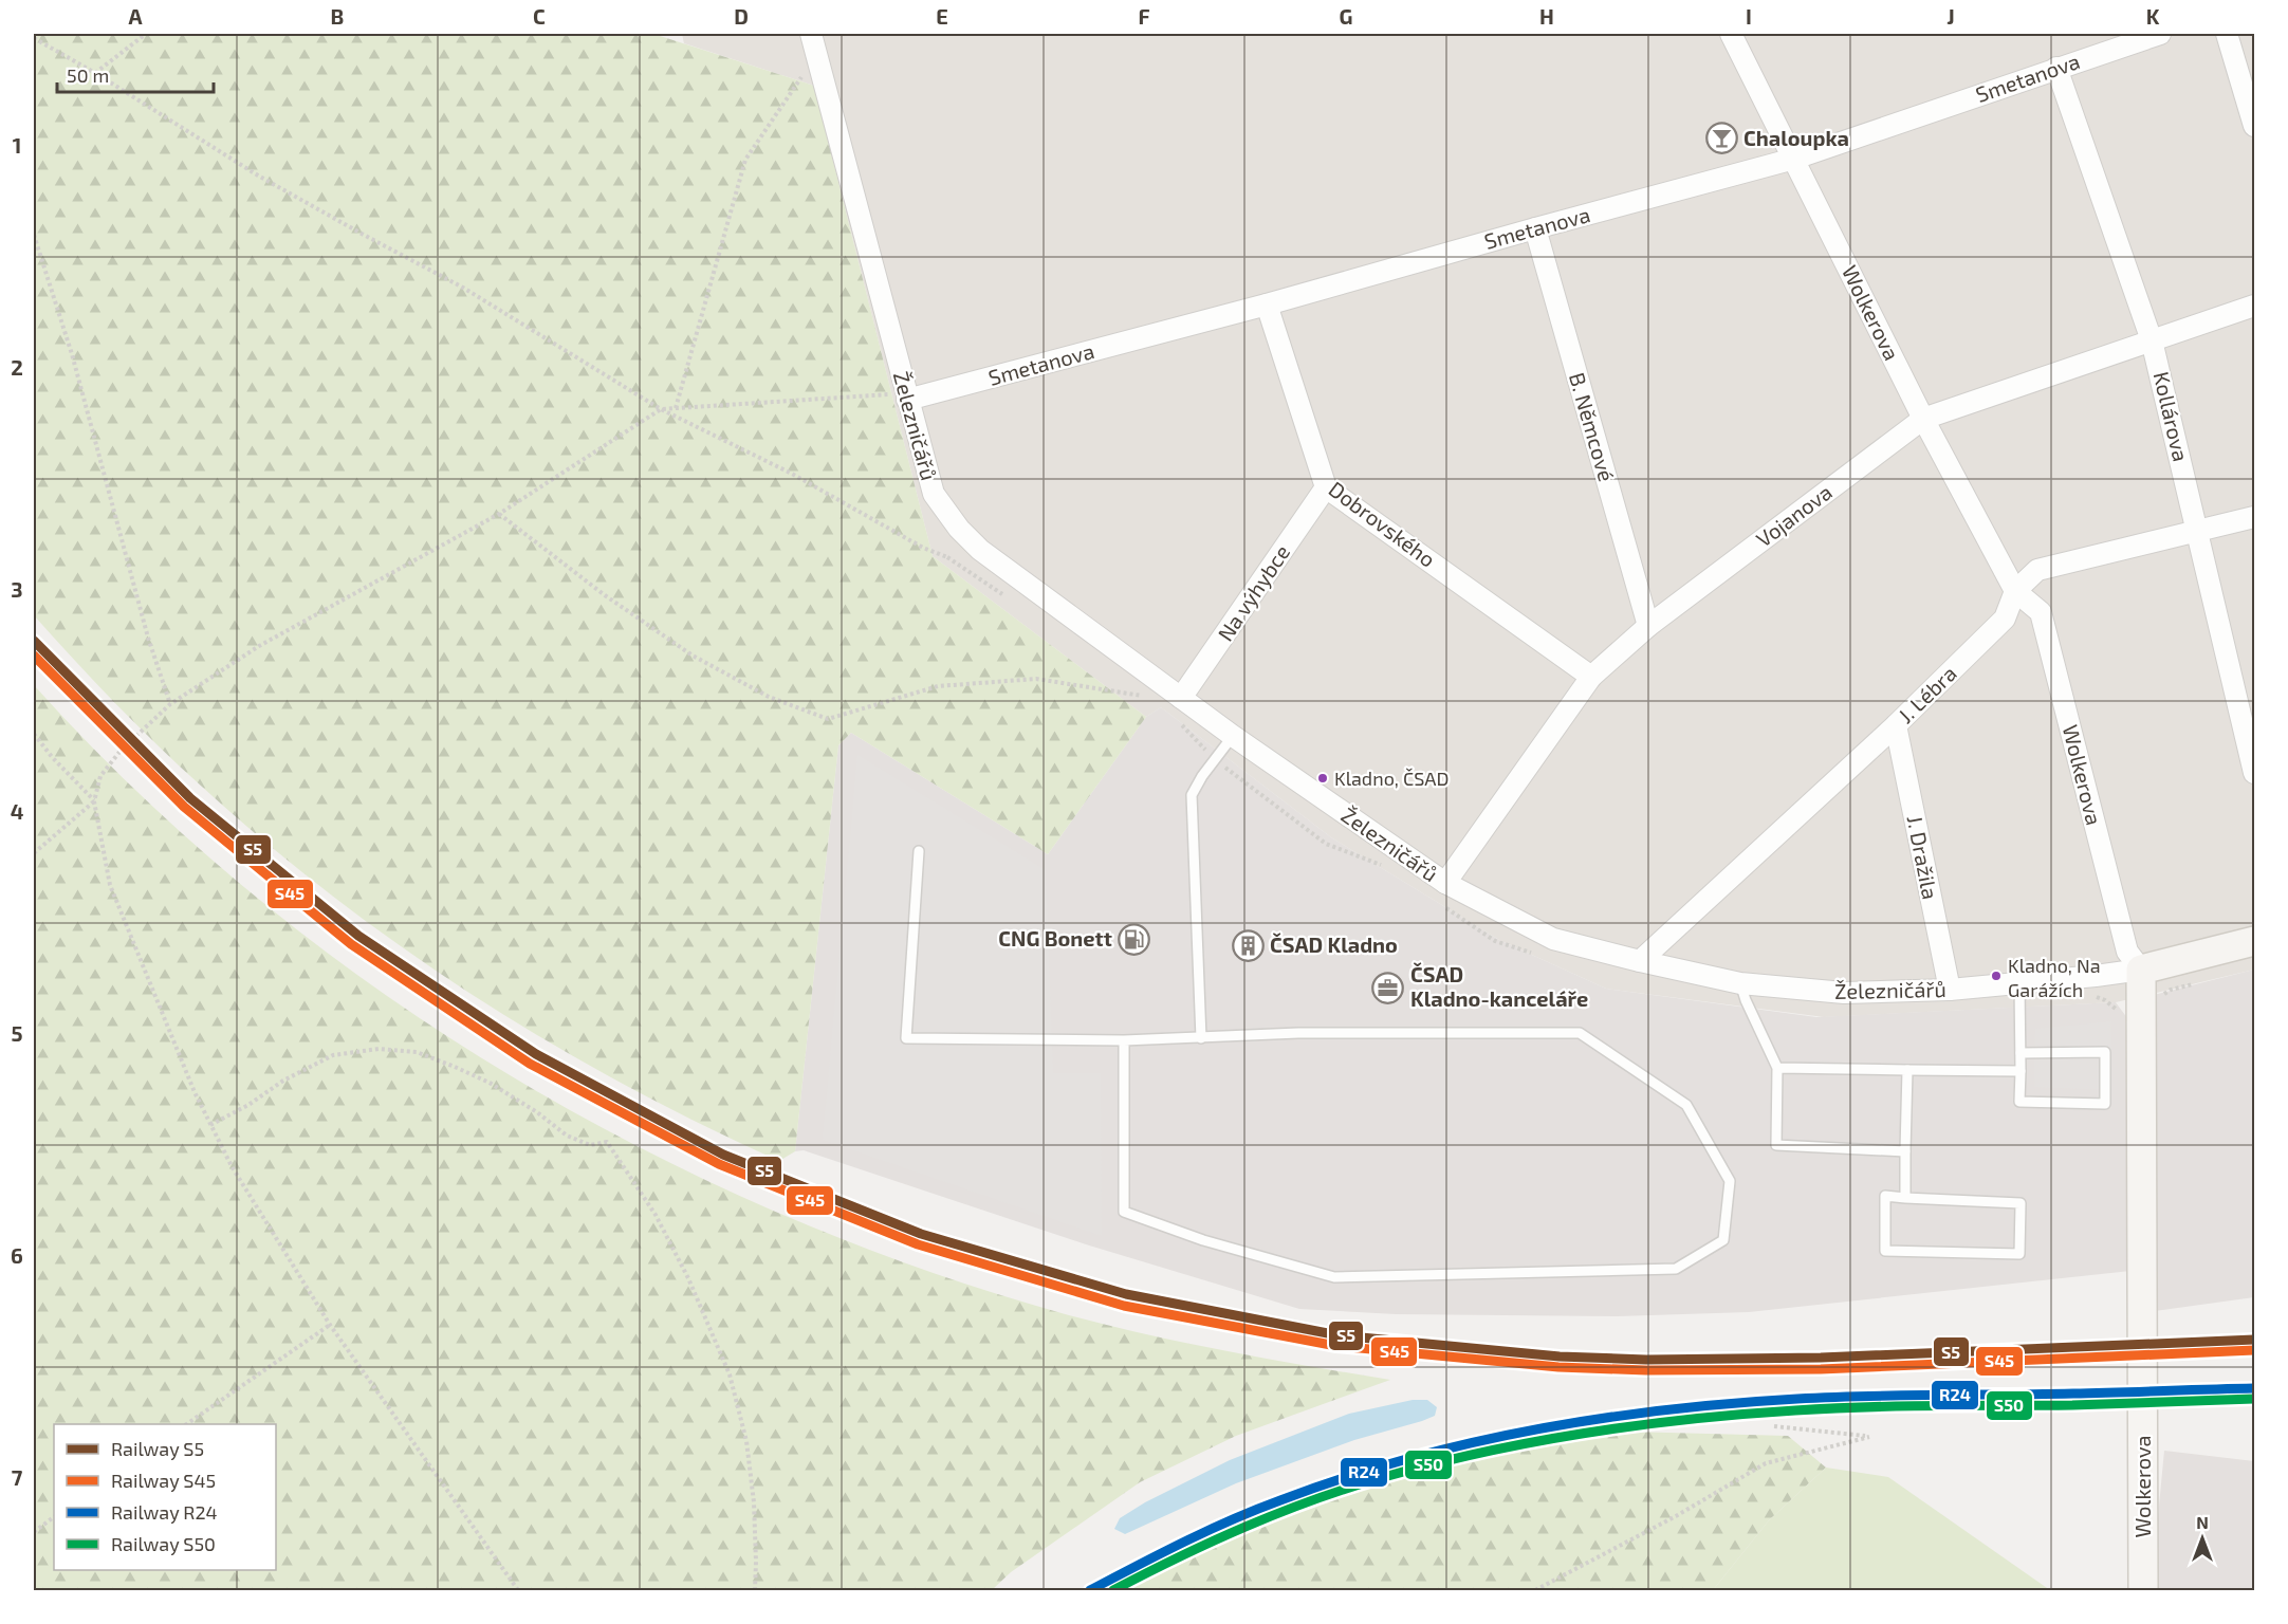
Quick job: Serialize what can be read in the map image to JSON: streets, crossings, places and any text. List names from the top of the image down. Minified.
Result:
{"streets":{"main road":["Wolkerova","Železničářů"],"street":["Smetanova","Kollárova","B. Němcové","Vojanova","Dobrovského","Na výhybce","J. Lébra","J. Dražila"]},"crossings":[["Smetanova","Wolkerova"],["Smetanova","Kollárova"],["Smetanova","Železničářů"],["Smetanova","B. Němcové"],["Smetanova","Dobrovského"],["Wolkerova","Železničářů"],["Wolkerova","Vojanova"],["Wolkerova","J. Lébra"],["Kollárova","Vojanova"],["Kollárova","J. Lébra"],["Železničářů","Vojanova"],["Železničářů","Na výhybce"],["Železničářů","J. Lébra"],["Železničářů","J. Dražila"],["B. Němcové","Vojanova"],["Vojanova","Dobrovského"],["Dobrovského","Na výhybce"],["J. Lébra","J. Dražila"]],"places":{"bar":["Chaloupka"],"other":["Kladno, ČSAD","Kladno, Na Garážích"],"fuel station":["CNG Bonett"],"building":["ČSAD Kladno"],"office":["ČSAD Kladno-kanceláře"]},"lines":["rail line S5","rail line S45","rail line R24","rail line S50"],"legend":["Railway S5","Railway S45","Railway R24","Railway S50"],"scale_bar":"50 m","north":"top","grid":{"columns":["A","B","C","D","E","F","G","H","I","J","K"],"rows":["1","2","3","4","5","6","7"]}}
